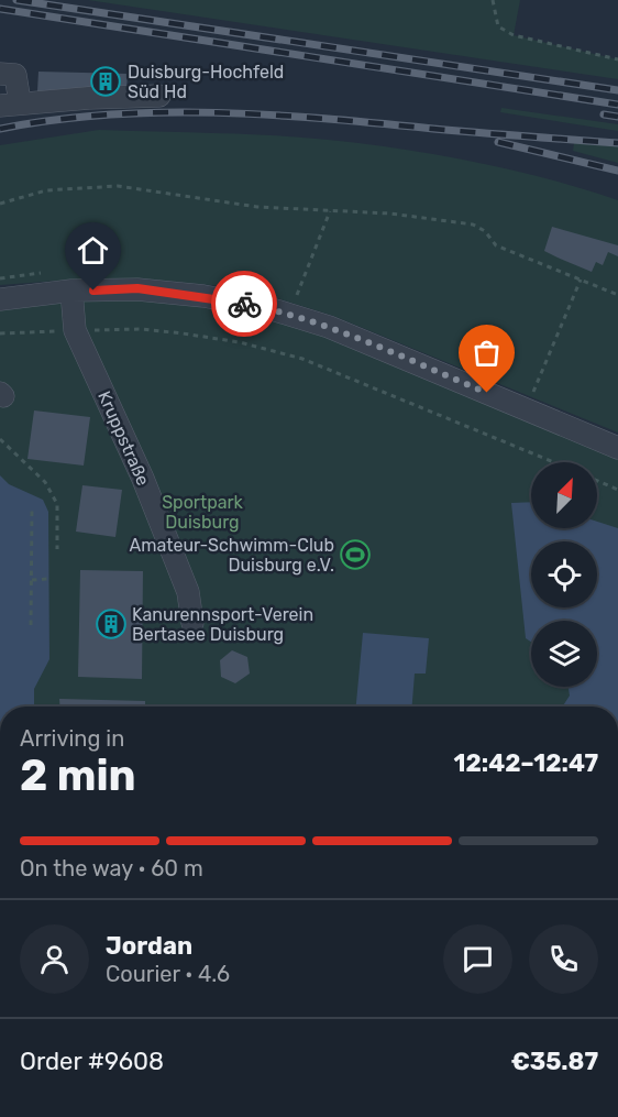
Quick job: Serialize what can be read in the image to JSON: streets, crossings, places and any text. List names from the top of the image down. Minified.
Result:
{"streets":{"street":["Kruppstraße"]},"parks":["Sportpark Duisburg"],"places":{"building":["Duisburg-Hochfeld Süd Hd","Kanurennsport-Verein Bertasee Duisburg"],"sports":["Amateur-Schwimm-Club Duisburg e.V."]},"north":"top right","page":{"heading":["2 min","Arriving in","12:42–12:47"],"panel":["Jordan","Courier · 4.6","Order #9608","€35.87"],"bar":"On the way · 60 m"}}
